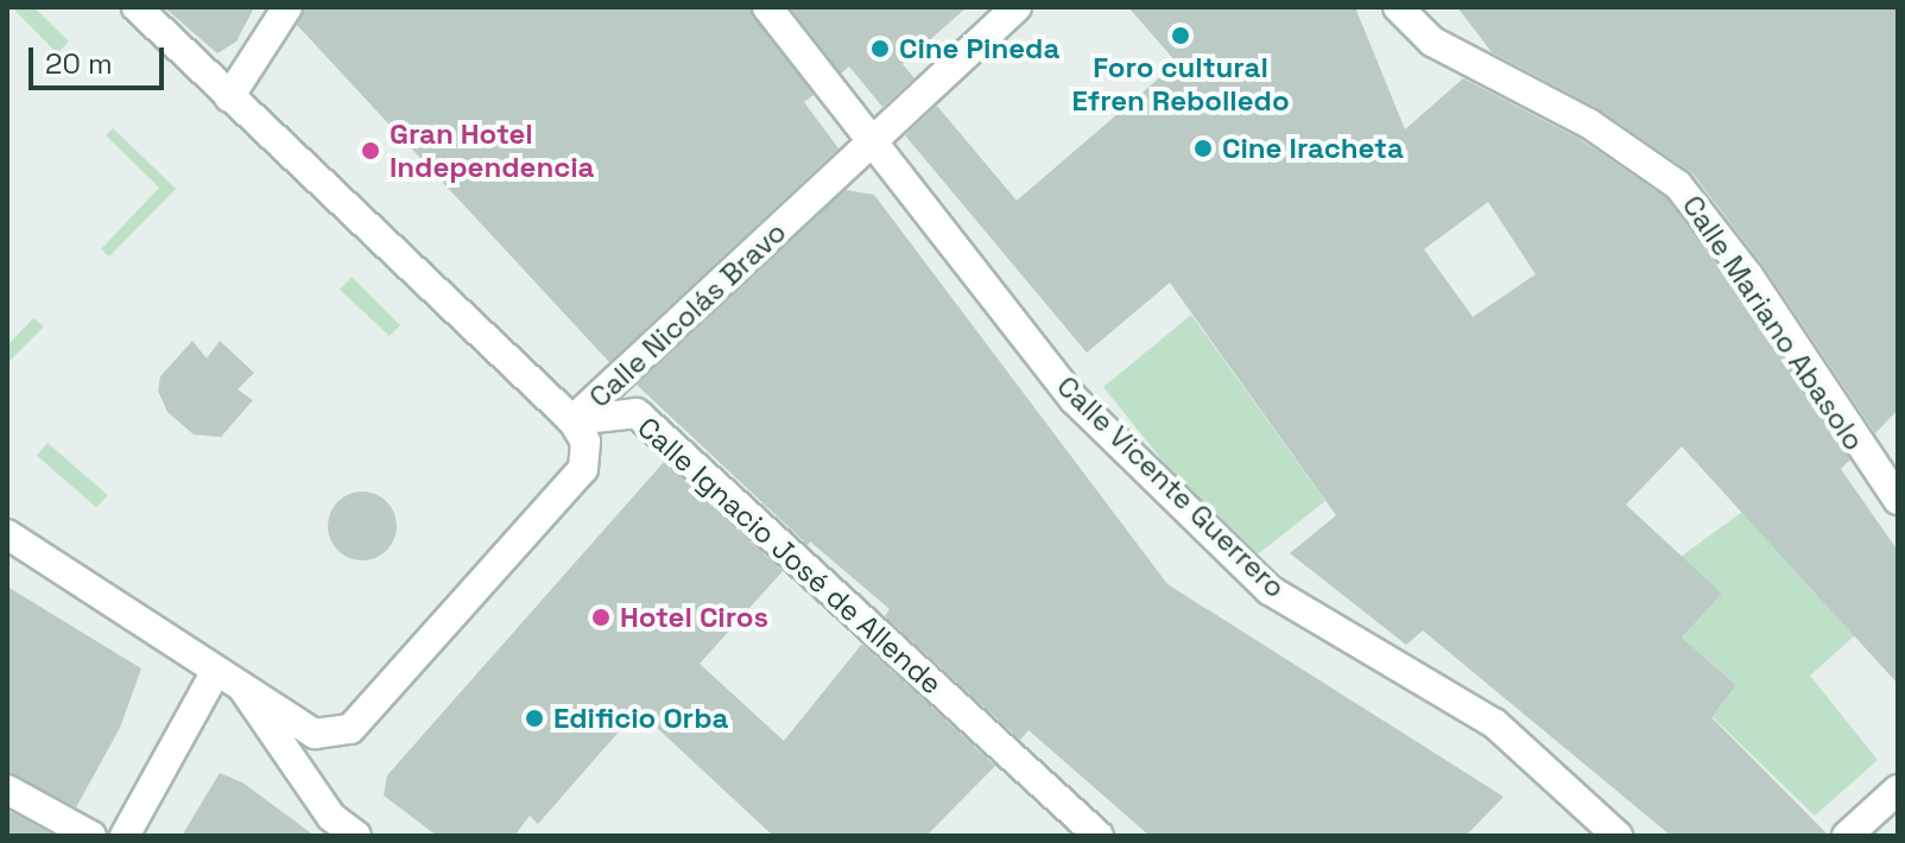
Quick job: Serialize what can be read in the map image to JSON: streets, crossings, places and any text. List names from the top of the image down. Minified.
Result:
{"streets":{"street":["Calle Nicolás Bravo","Calle Mariano Abasolo","Calle Vicente Guerrero","Calle Ignacio José de Allende"]},"crossings":[["Calle Nicolás Bravo","Calle Vicente Guerrero"],["Calle Nicolás Bravo","Calle Ignacio José de Allende"]],"places":["Foro cultural Efren Rebolledo","Cine Pineda","Cine Iracheta","Gran Hotel Independencia","Hotel Ciros","Edificio Orba"],"scale_bar":"20 m"}
